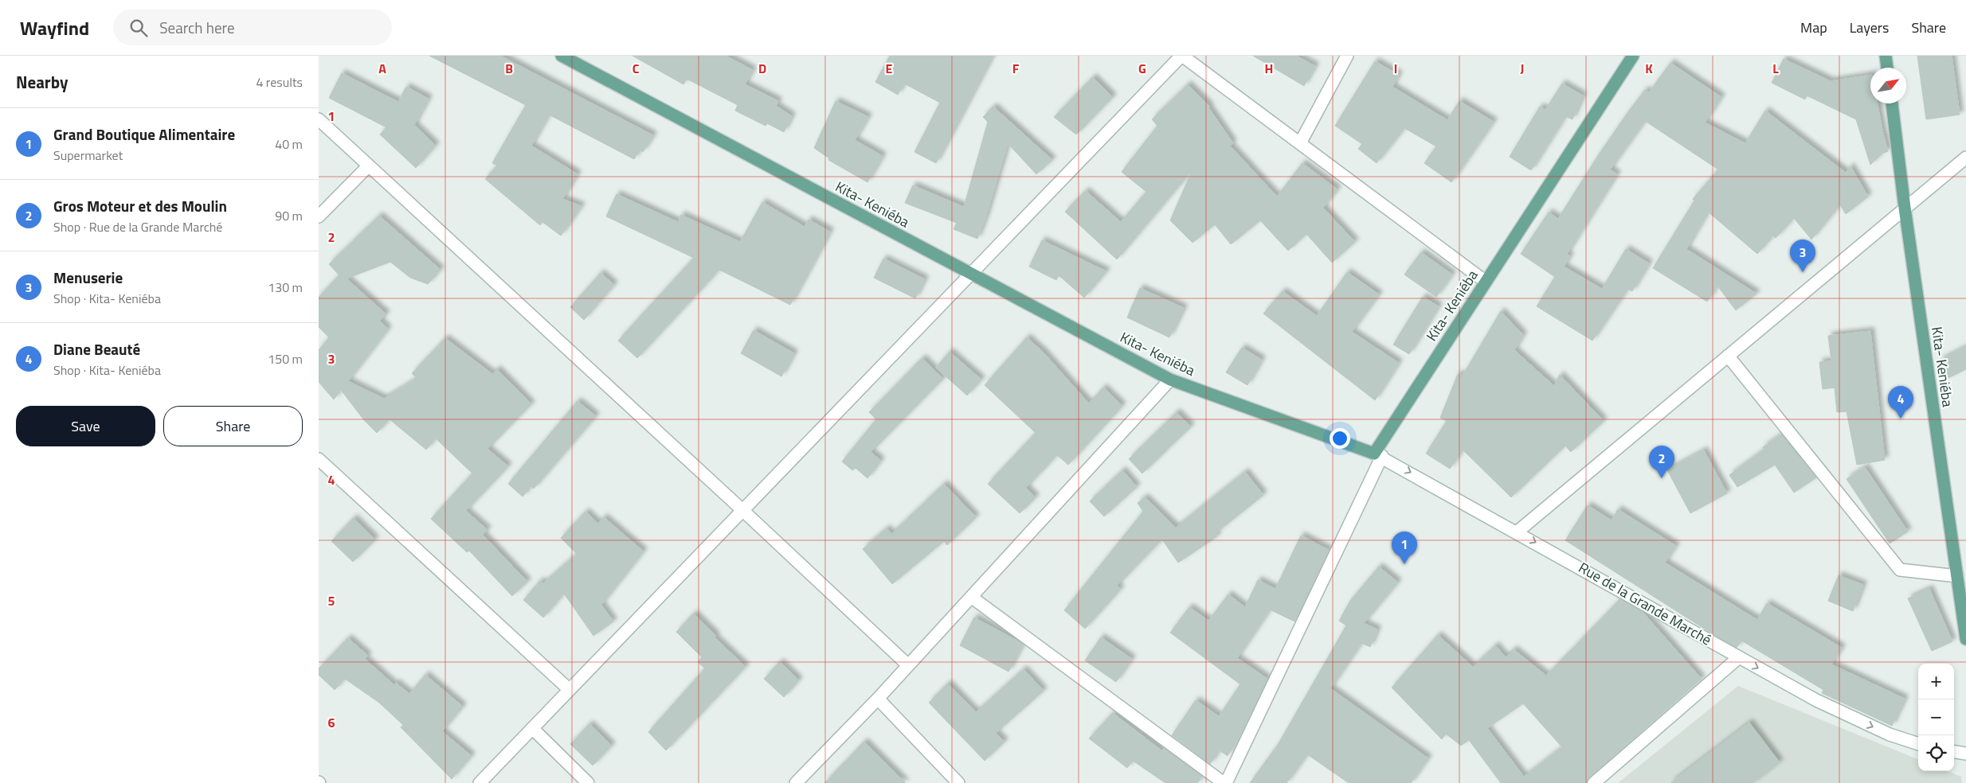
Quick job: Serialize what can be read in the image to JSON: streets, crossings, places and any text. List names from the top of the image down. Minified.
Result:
{"streets":{"main road":["Kita- Keniéba"],"street":["Rue de la Grande Marché"]},"crossings":[["Kita- Keniéba","Rue de la Grande Marché"]],"one_way":["Rue de la Grande Marché"],"north":"top right","page":{"header":"Wayfind","search":"Search here","nav":["Map","Layers","Share"],"heading":["Nearby","4 results"],"list":[{"mark":"1","name":"Grand Boutique Alimentaire","note":"Supermarket","value":"40 m"},{"mark":"2","name":"Gros Moteur et des Moulin","note":"Shop · Rue de la Grande Marché","value":"90 m"},{"mark":"3","name":"Menuserie","note":"Shop · Kita- Keniéba","value":"130 m"},{"mark":"4","name":"Diane Beauté","note":"Shop · Kita- Keniéba","value":"150 m"}],"pins":["3","4","2","1"],"buttons":["Save","Share"],"map_buttons":["+","−"]},"grid":{"columns":["A","B","C","D","E","F","G","H","I","J","K","L"],"rows":["1","2","3","4","5","6"]}}
